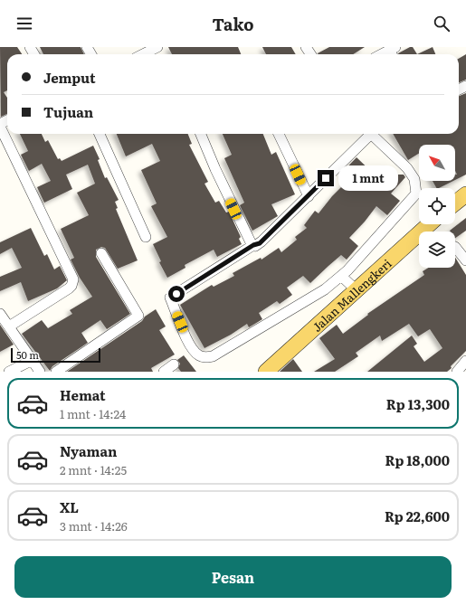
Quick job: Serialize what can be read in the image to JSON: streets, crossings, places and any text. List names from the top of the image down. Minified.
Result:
{"streets":{"main road":["Jalan Mallengkeri"]},"scale_bar":"50 m","north":"top left","page":{"header":"Tako","banner":["Jemput","Tujuan"],"bubble":"1 mnt","scale":"50 m","list":[{"name":"Hemat","note":"1 mnt · 14:24","value":"Rp 13,300"},{"name":"Nyaman","note":"2 mnt · 14:25","value":"Rp 18,000"},{"name":"XL","note":"3 mnt · 14:26","value":"Rp 22,600"}],"buttons":"Pesan"}}
